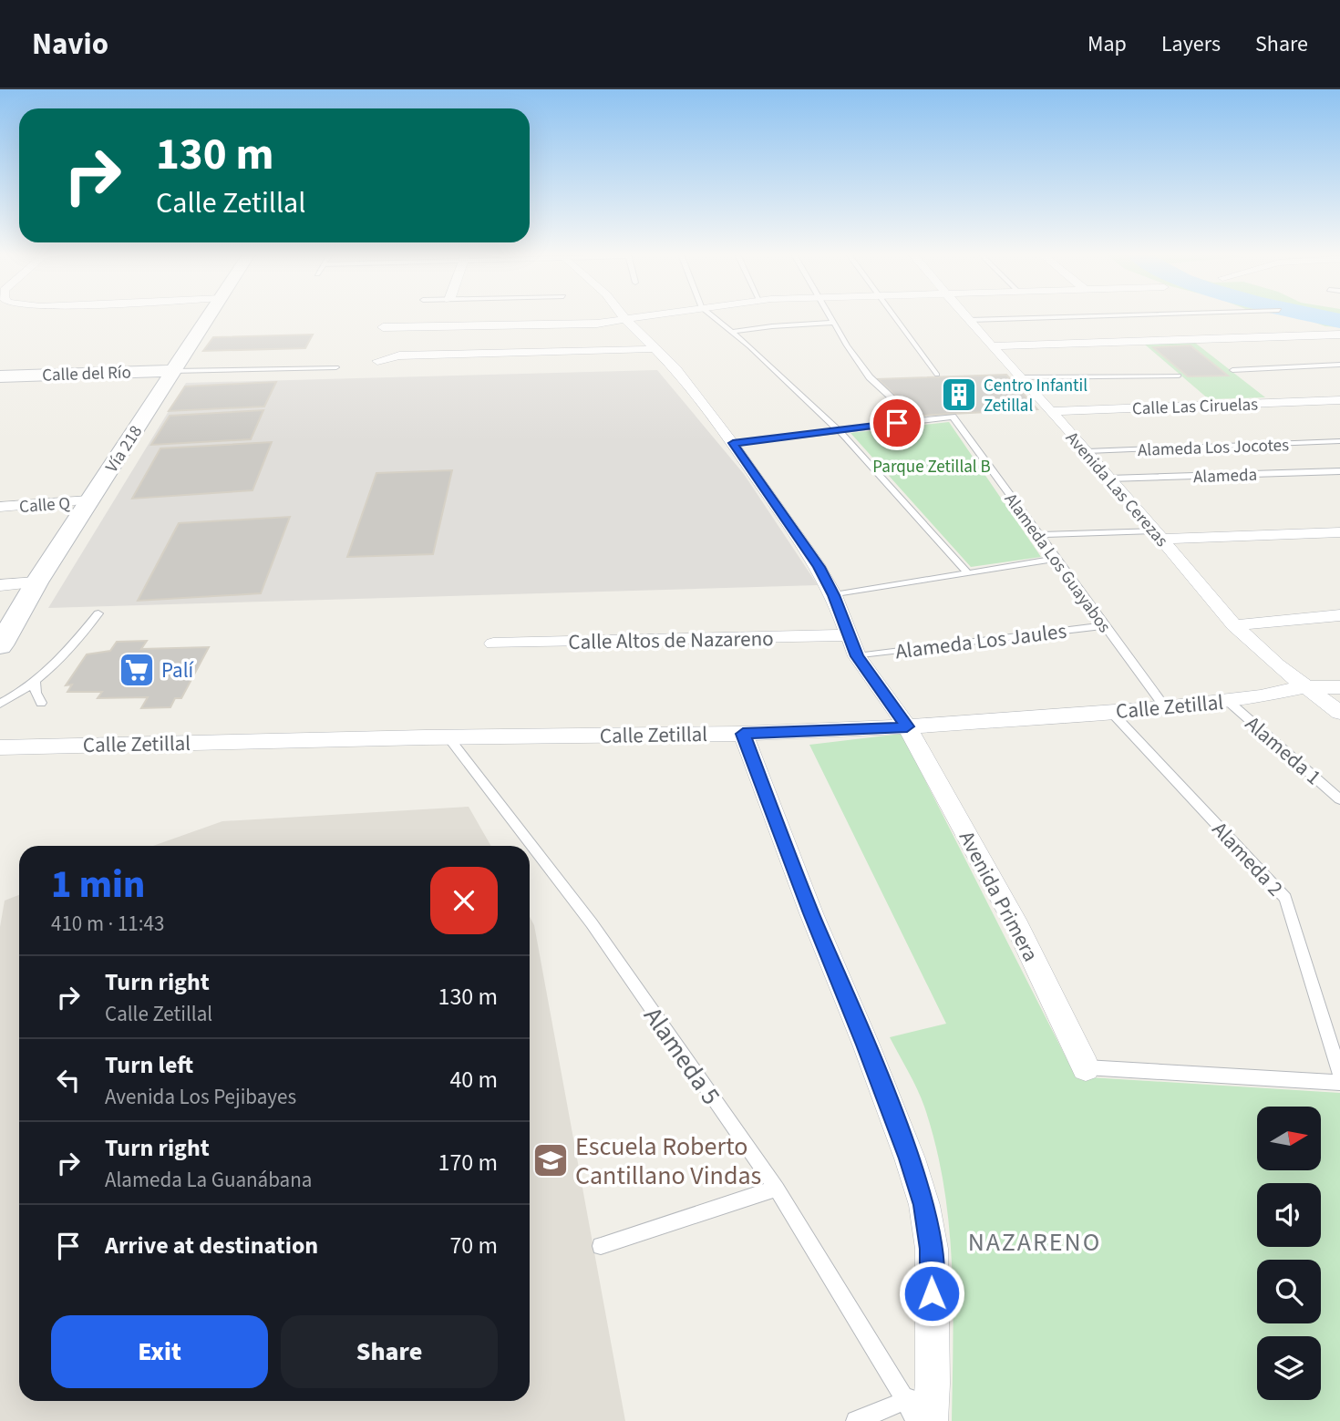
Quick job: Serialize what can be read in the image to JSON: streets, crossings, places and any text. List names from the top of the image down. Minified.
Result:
{"streets":{"main road":["Calle del Río","Vía 218"],"street":["Calle Las Ciruelas","Avenida Las Cerezas","Calle Q","Calle Altos de Nazareno","Calle Zetillal","Avenida Primera"],"lane":["Alameda Los Jocotes","Alameda","Alameda Los Guayabos","Alameda Los Jaules","Alameda 1","Alameda 2","Alameda 5"]},"crossings":[["Calle del Río","Vía 218"],["Calle Las Ciruelas","Avenida Las Cerezas"],["Alameda Los Jocotes","Avenida Las Cerezas"],["Vía 218","Calle Q"],["Alameda","Avenida Las Cerezas"],["Avenida Las Cerezas","Calle Zetillal"],["Alameda Los Guayabos","Alameda Los Jaules"],["Alameda Los Guayabos","Calle Zetillal"],["Calle Altos de Nazareno","Avenida Primera"],["Alameda Los Jaules","Avenida Primera"],["Calle Zetillal","Alameda 1"],["Calle Zetillal","Alameda 2"],["Calle Zetillal","Avenida Primera"],["Calle Zetillal","Alameda 5"]],"districts":["NAZARENO"],"parks":["Parque Zetillal B"],"places":{"building":["Centro Infantil Zetillal"],"supermarket":["Palí"],"school or university":["Escuela Roberto Cantillano Vindas"]},"north":"right","page":{"header":"Navio","nav":["Map","Layers","Share"],"turn":["130 m","Calle Zetillal"],"heading":["1 min","410 m · 11:43"],"list":[{"name":"Turn right","note":"Calle Zetillal","value":"130 m"},{"name":"Turn left","note":"Avenida Los Pejibayes","value":"40 m"},{"name":"Turn right","note":"Alameda La Guanábana","value":"170 m"},{"name":"Arrive at destination","value":"70 m"}],"buttons":["Exit","Share"]}}
